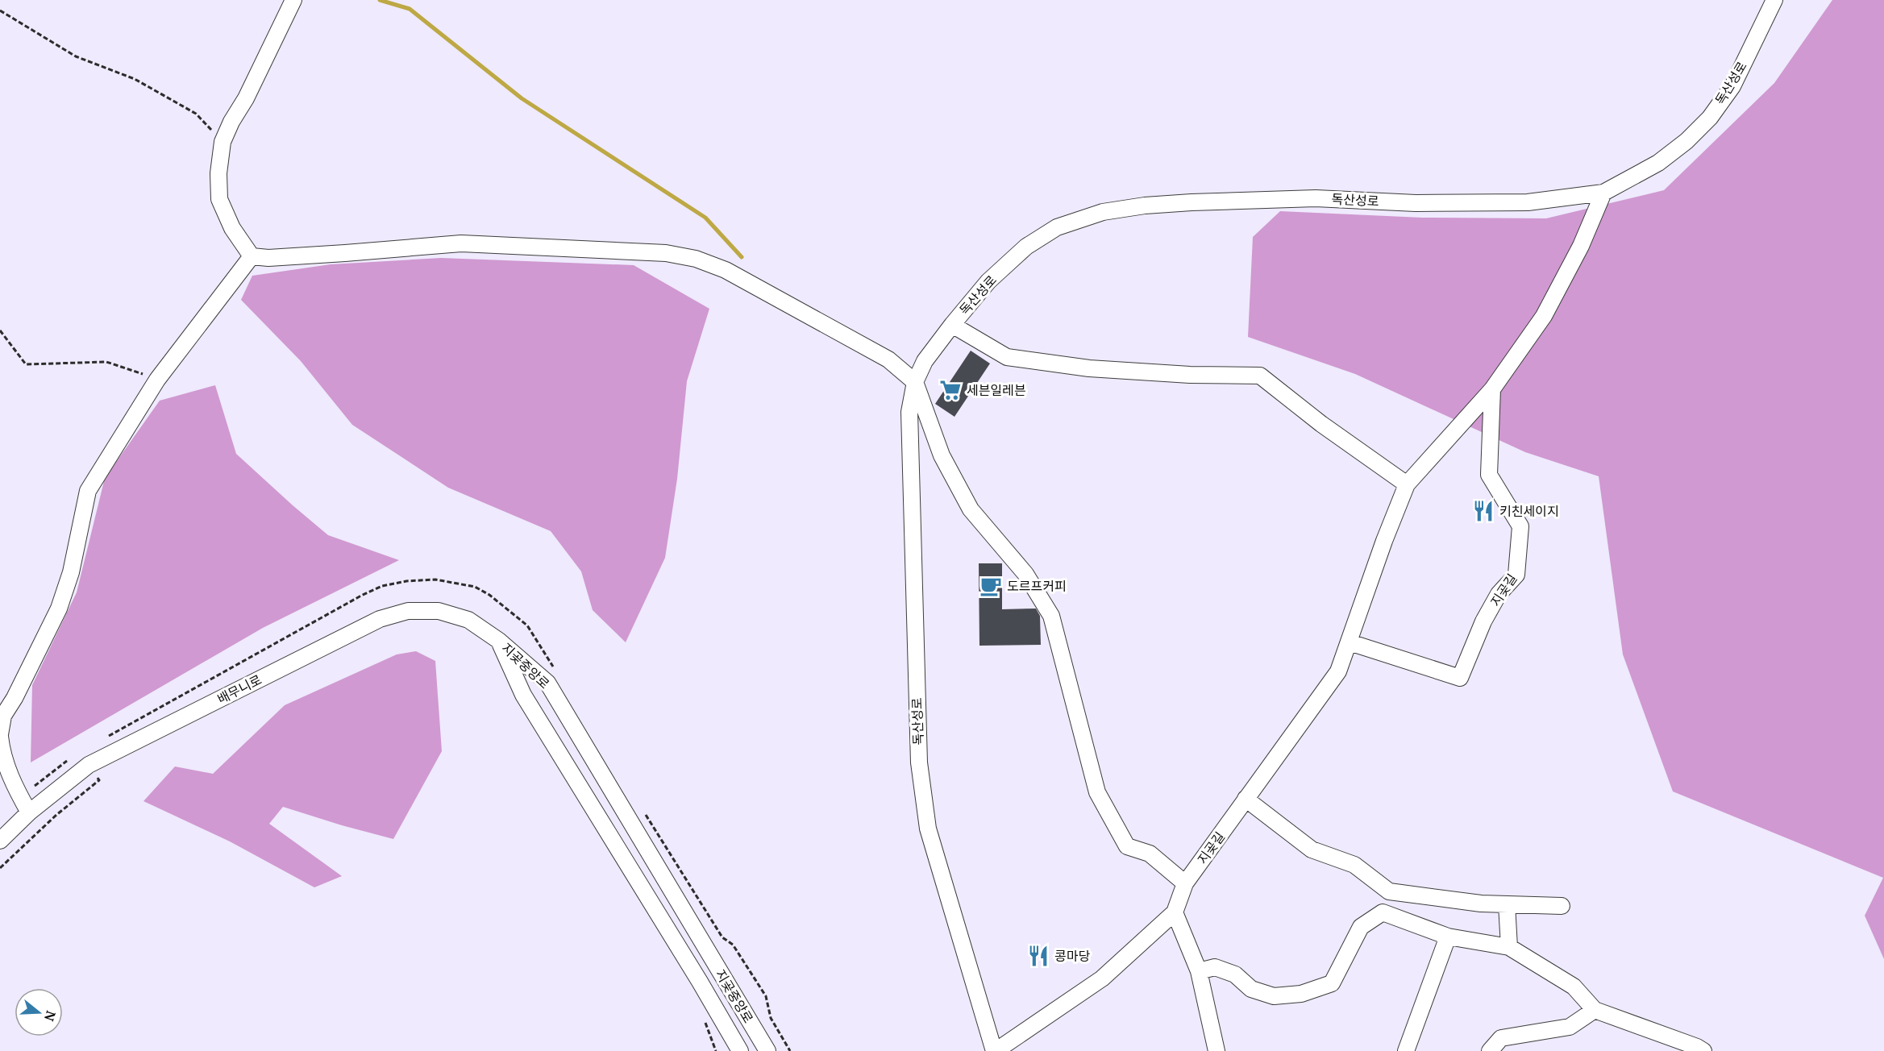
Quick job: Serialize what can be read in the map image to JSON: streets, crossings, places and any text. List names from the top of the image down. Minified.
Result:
{"streets":{"street":["독산성로","지곶길","지곶중앙로","배무니로"]},"crossings":[["독산성로","지곶길"],["지곶중앙로","배무니로"]],"places":{"supermarket":["세븐일레븐"],"restaurant":["키친세이지","콩마당"],"cafe":["도르프커피"]},"north":"right"}
